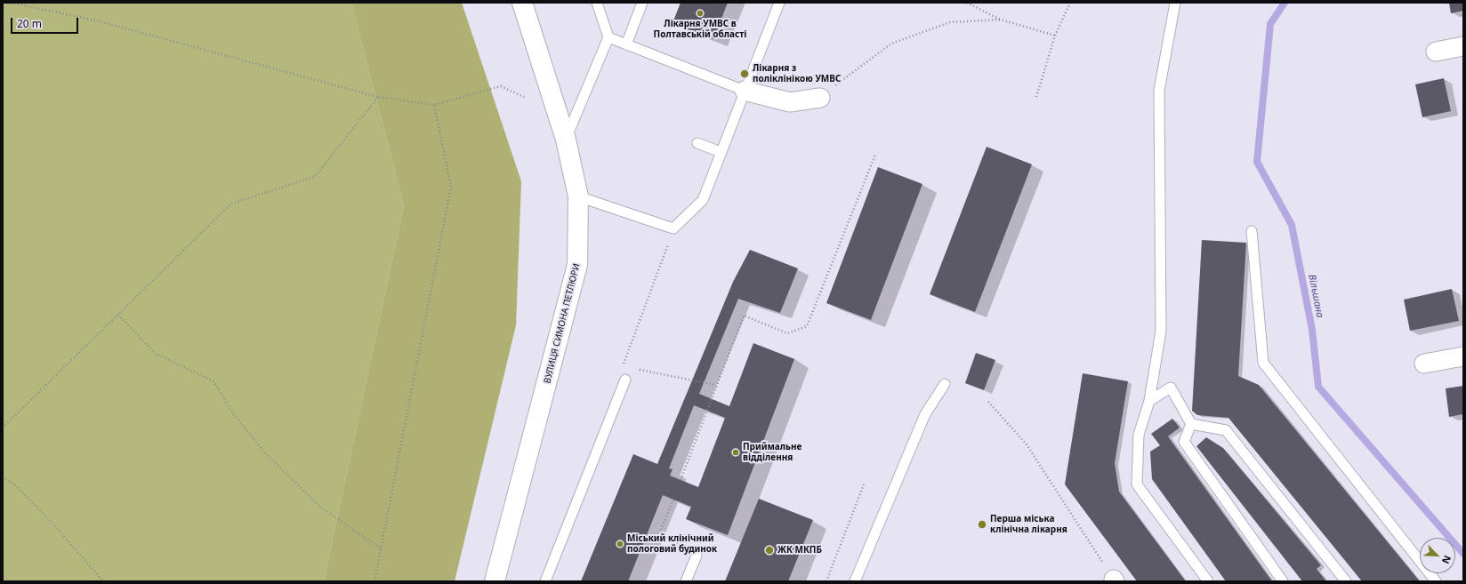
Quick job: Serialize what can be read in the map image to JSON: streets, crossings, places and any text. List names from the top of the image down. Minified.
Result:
{"streets":{"street":["ВУЛИЦЯ СИМОНА ПЕТЛЮРИ"]},"water":["Вільшана"],"places":["Лікарня УМВС в Полтавській області","Лікарня з поліклінікою УМВС","Приймальне відділення","Перша міська клінічна лікарня","Міський клінічний пологовий будинок","ЖК МКПБ"],"scale_bar":"20 m","north":"bottom right"}
